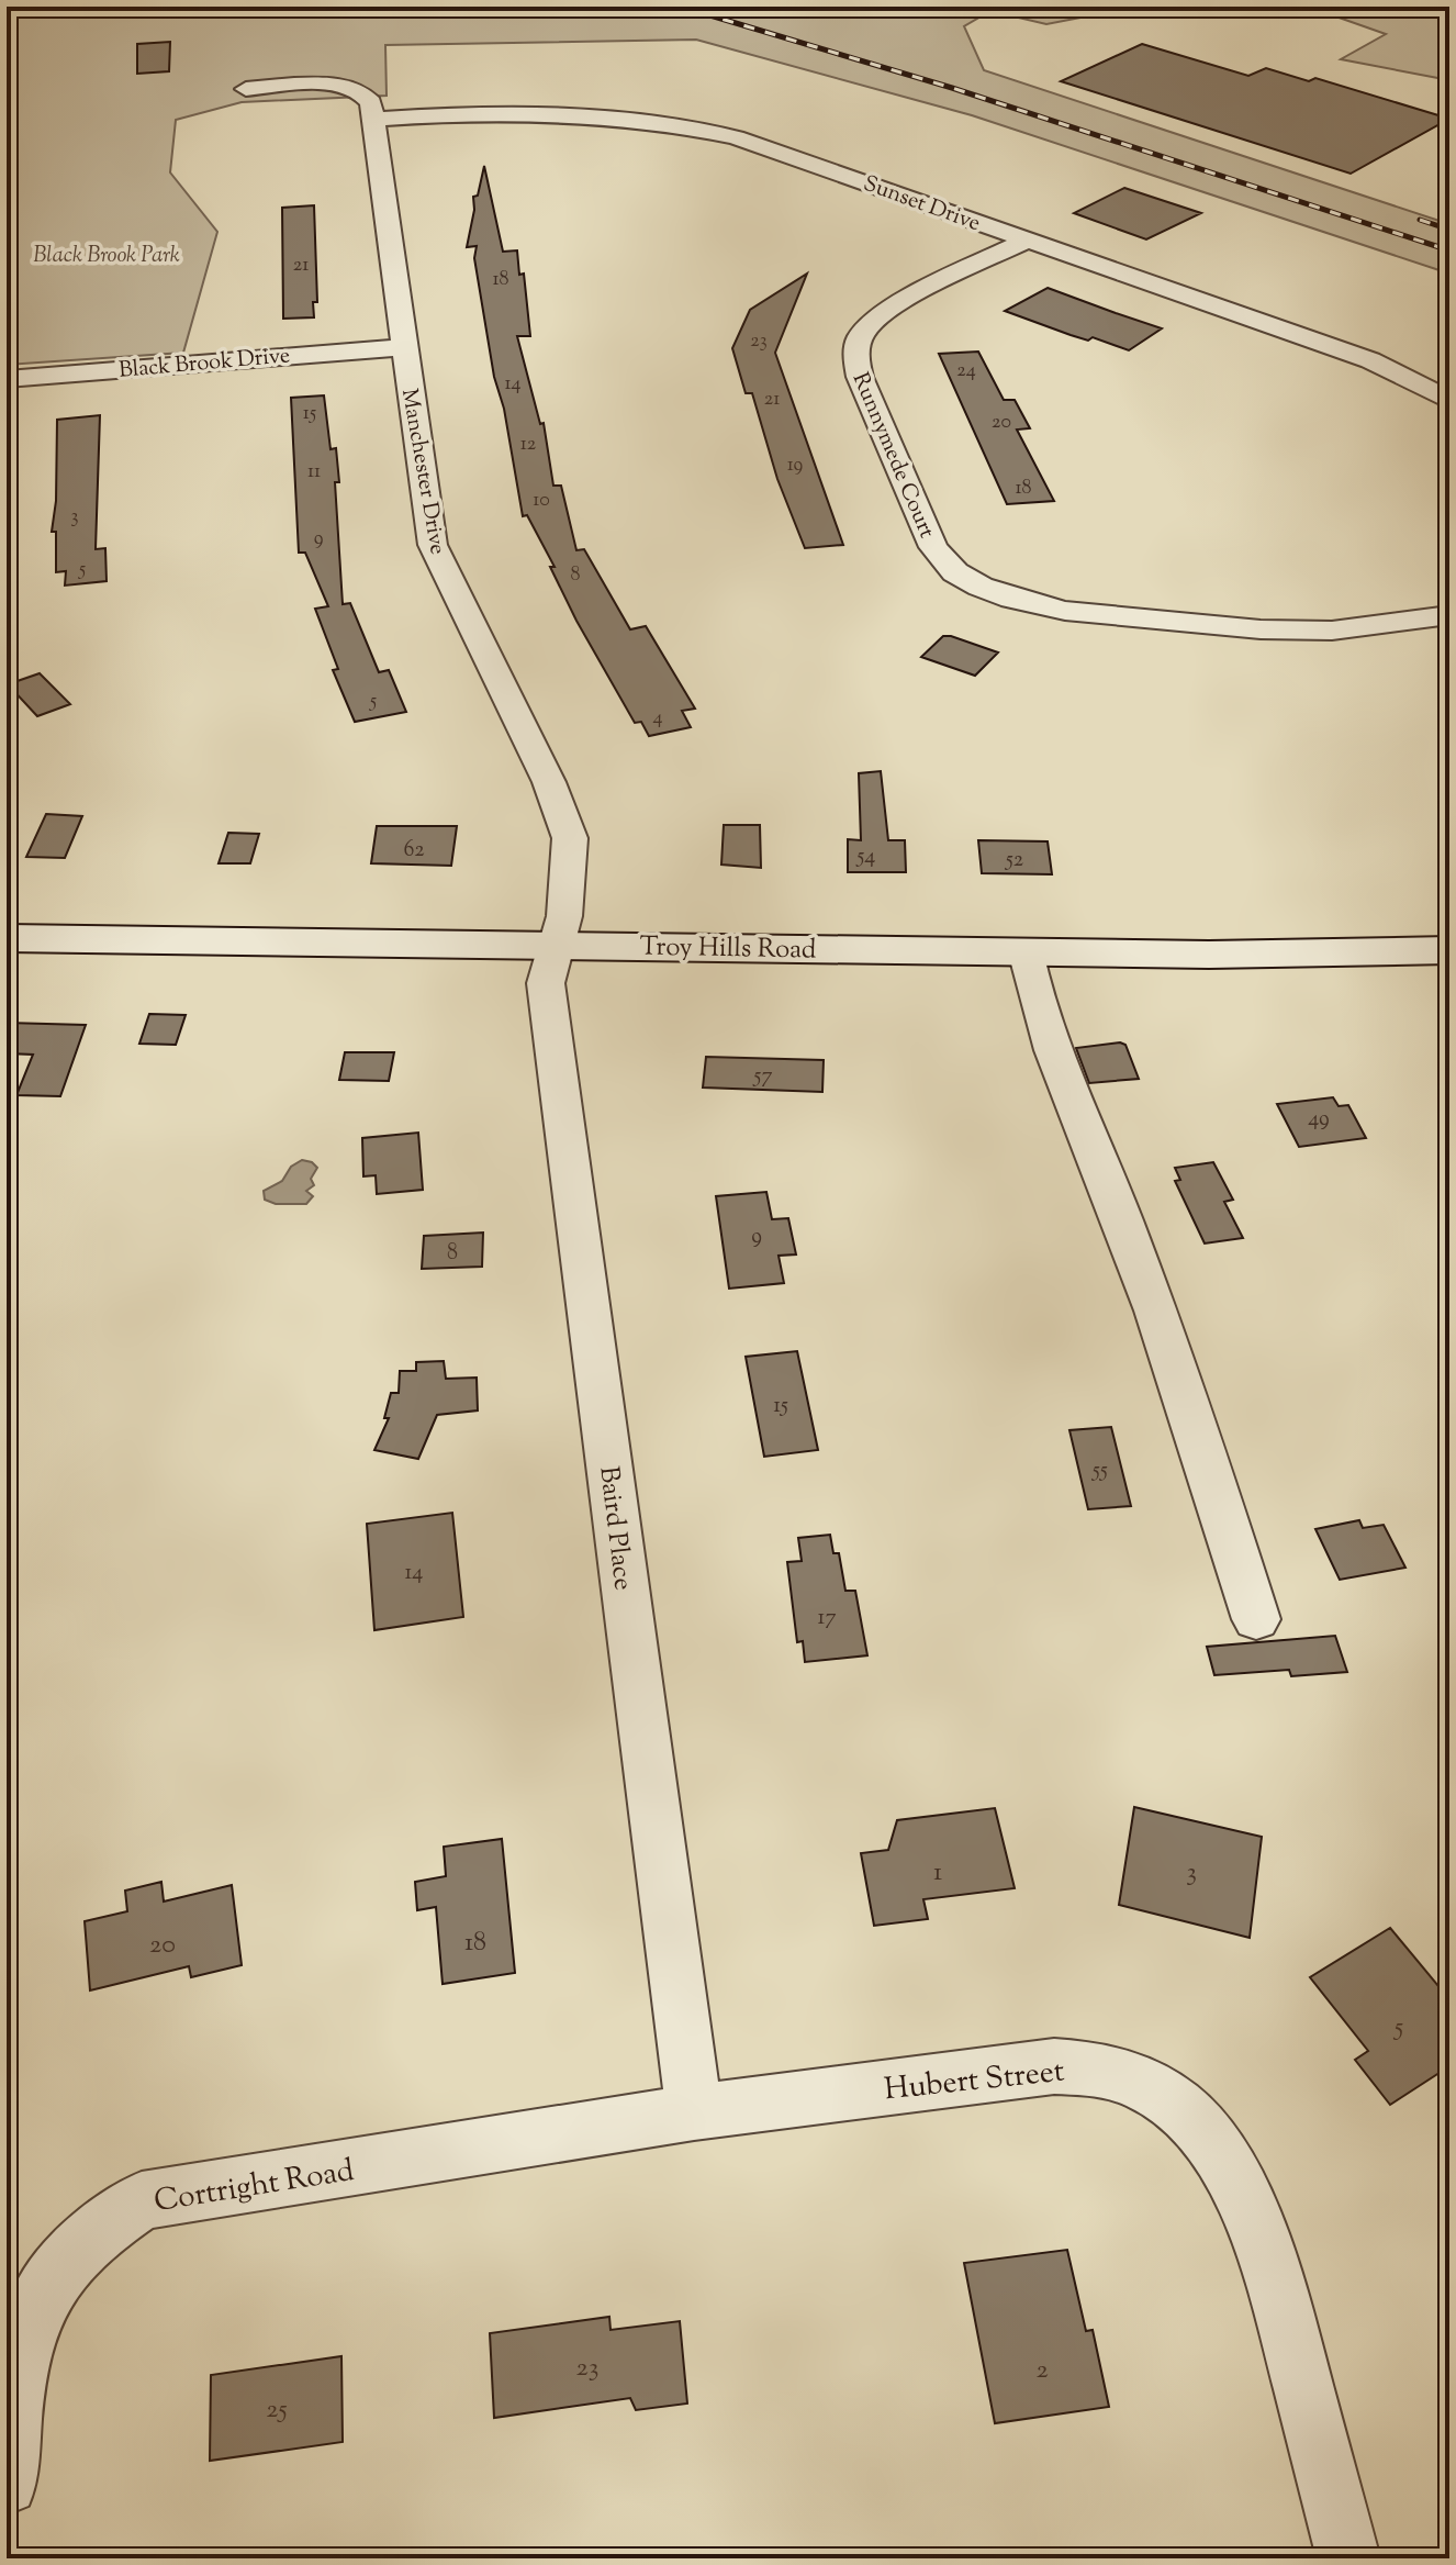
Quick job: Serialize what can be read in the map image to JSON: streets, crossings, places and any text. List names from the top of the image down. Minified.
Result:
{"streets":{"main road":["Troy Hills Road"],"street":["Sunset Drive","Black Brook Drive","Runnymede Court","Manchester Drive","Baird Place","Hubert Street","Cortright Road"]},"crossings":[["Sunset Drive","Runnymede Court"],["Sunset Drive","Manchester Drive"],["Black Brook Drive","Manchester Drive"],["Manchester Drive","Troy Hills Road"],["Manchester Drive","Baird Place"],["Troy Hills Road","Baird Place"],["Baird Place","Hubert Street"],["Baird Place","Cortright Road"],["Hubert Street","Cortright Road"]],"parks":["Black Brook Park"],"house_numbers":["21","18","23","24","14","21","15","20","12","19","11","18","10","3","9","5","8","5","4","62","54","52","57","49","9","8","15","55","14","17","1","3","18","20","5","23","2","25"]}
